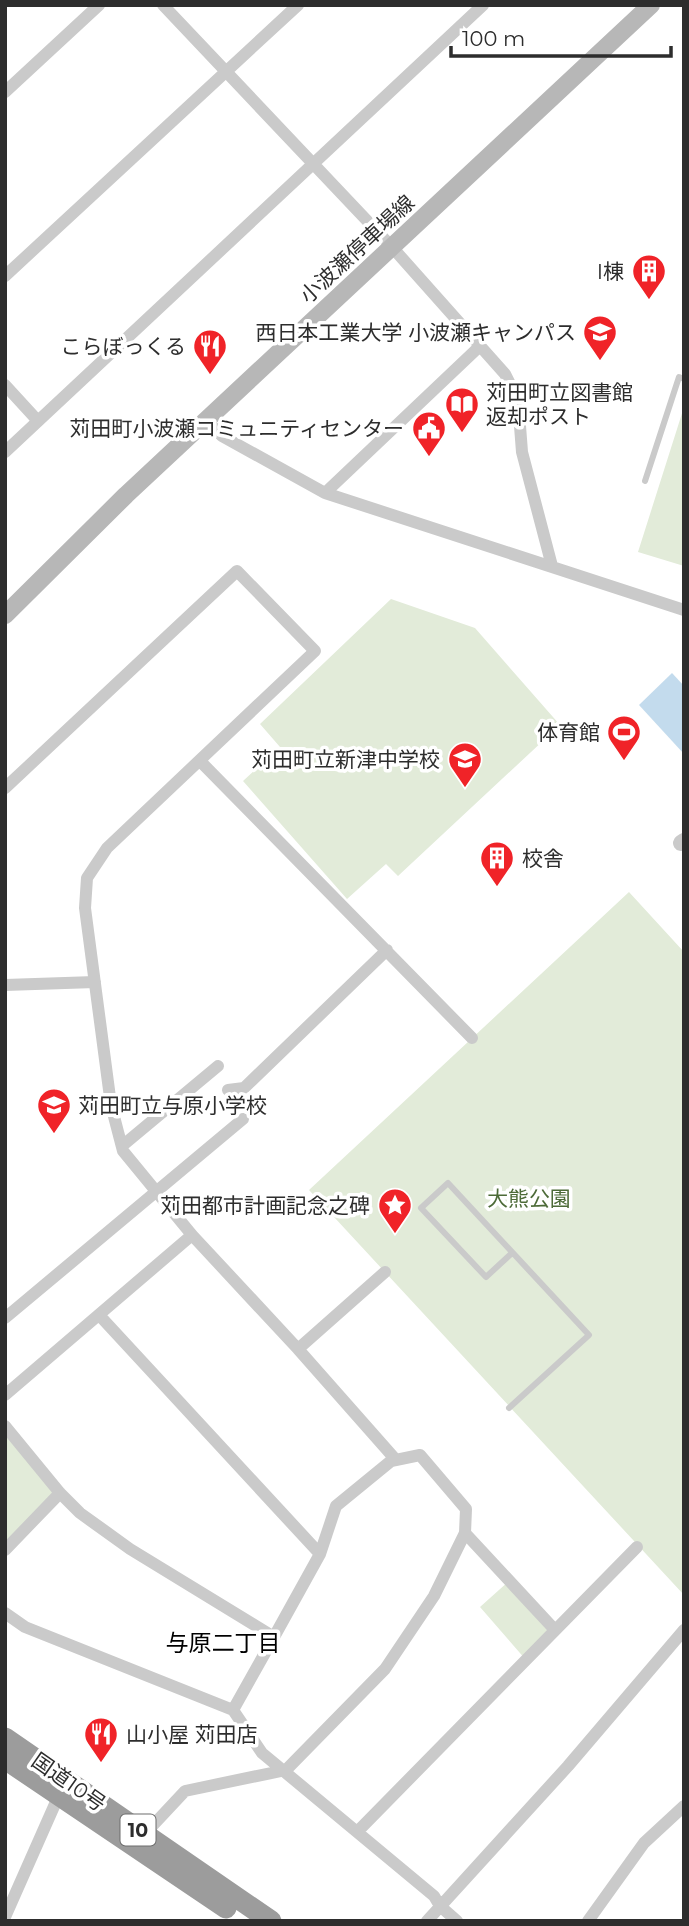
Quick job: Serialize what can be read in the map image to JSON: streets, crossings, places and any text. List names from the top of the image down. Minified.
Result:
{"streets":{"highway":["国道10号","10"],"main road":["小波瀬停車場線"]},"districts":["与原二丁目"],"parks":["大熊公園"],"places":{"building":["I棟","校舎"],"school or university":["西日本工業大学 小波瀬キャンパス","苅田町立新津中学校","苅田町立与原小学校"],"restaurant":["こらぼっくる","山小屋 苅田店"],"library":["苅田町立図書館 返却ポスト"],"public building":["苅田町小波瀬コミュニティセンター"],"sports":["体育館"],"place":["苅田都市計画記念之碑"]},"scale_bar":"100 m"}
